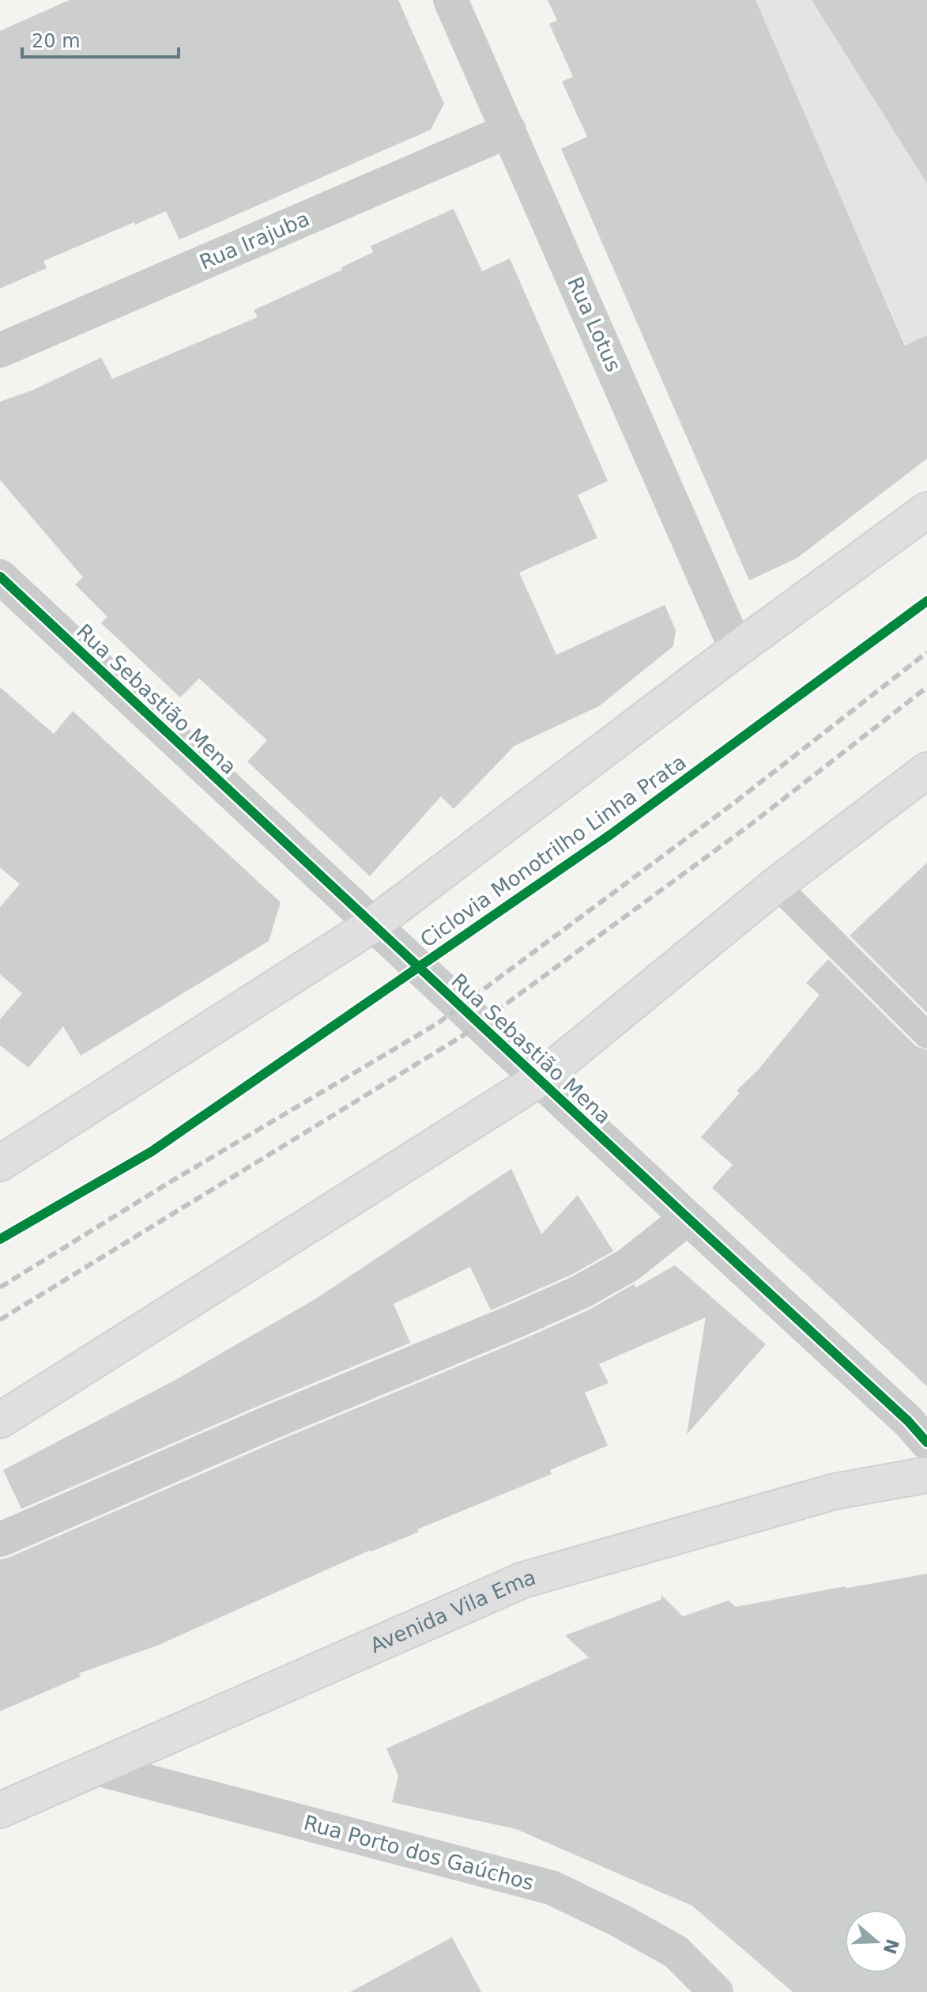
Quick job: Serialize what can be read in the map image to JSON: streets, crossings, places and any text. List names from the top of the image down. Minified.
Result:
{"streets":{"main road":["Avenida Vila Ema"],"street":["Rua Irajuba","Rua Lotus","Rua Sebastião Mena","Rua Porto dos Gaúchos"],"cycle path":["Ciclovia Monotrilho Linha Prata"]},"crossings":[["Rua Irajuba","Rua Lotus"],["Avenida Vila Ema","Rua Porto dos Gaúchos"]],"scale_bar":"20 m","north":"right"}
